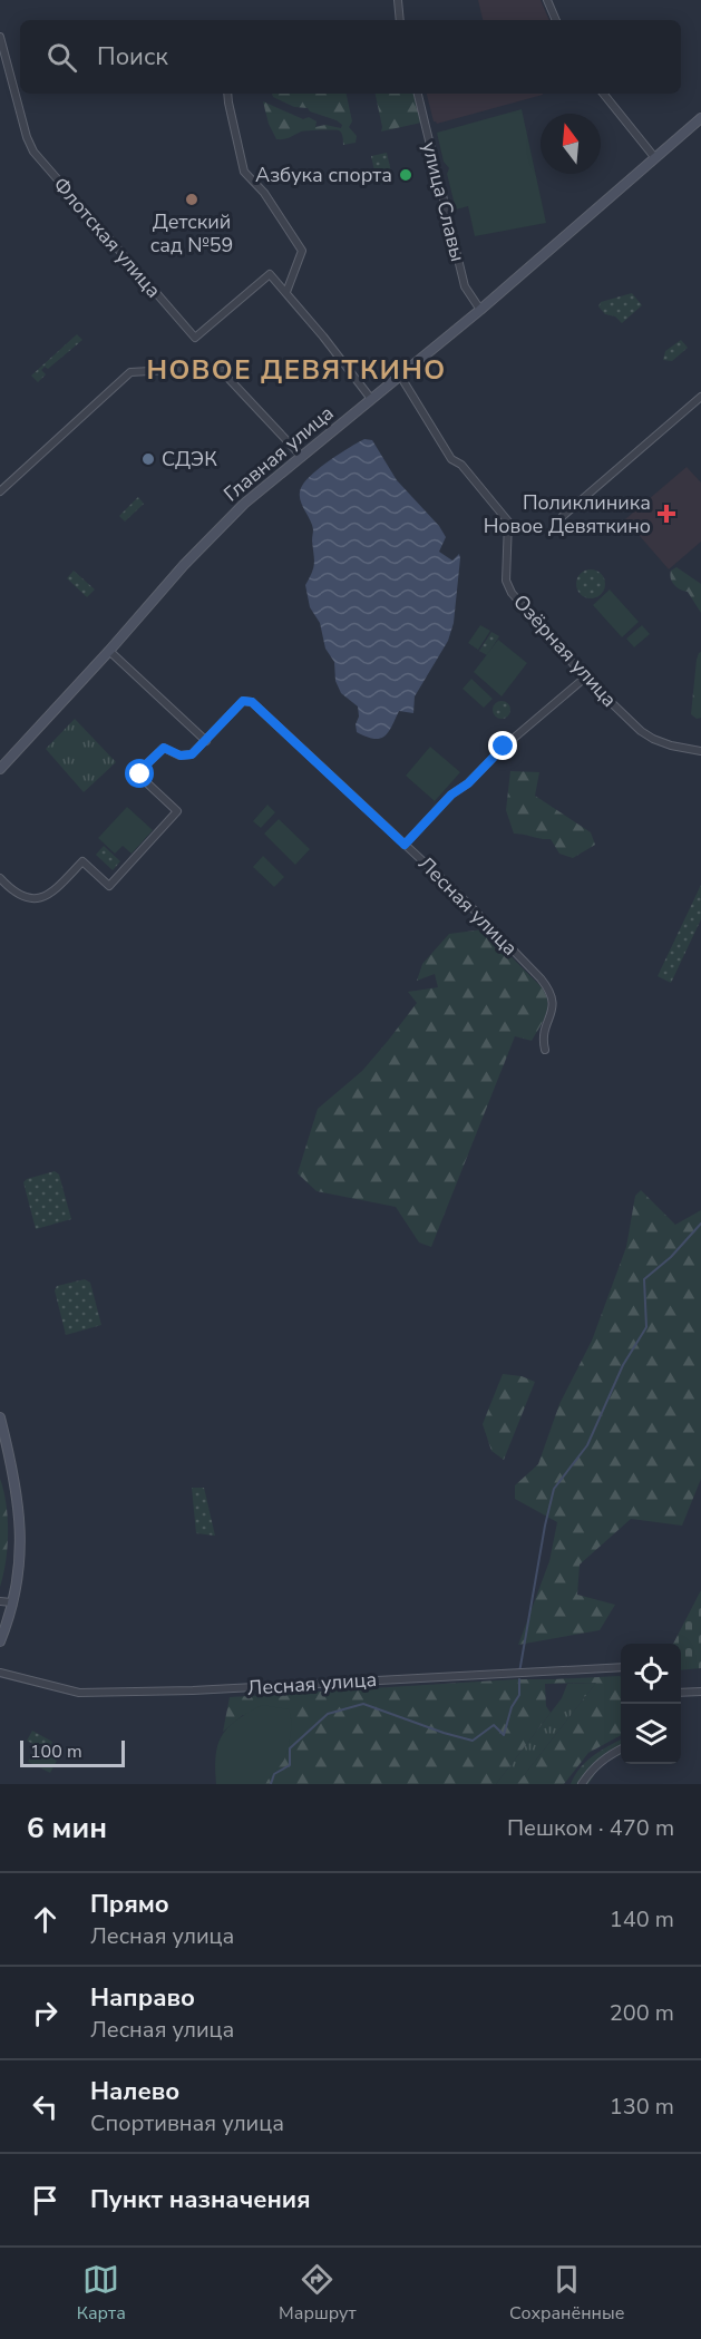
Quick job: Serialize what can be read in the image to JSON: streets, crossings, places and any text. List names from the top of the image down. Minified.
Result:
{"streets":{"main road":["Главная улица"],"street":["улица Славы","Флотская улица","Озёрная улица","Лесная улица"]},"crossings":[["улица Славы","Главная улица"],["Главная улица","Озёрная улица"]],"districts":["НОВОЕ ДЕВЯТКИНО"],"places":{"other":["Азбука спорта","Детский сад №59","СДЭК"],"health":["Поликлиника Новое Девяткино"]},"scale_bar":"100 m","north":"top","page":{"search":"Поиск","scale":"100 m","heading":["6 мин","Пешком · 470 m"],"list":[["Прямо","Лесная улица","140 m"],["Направо","Лесная улица","200 m"],["Налево","Спортивная улица","130 m"],"Пункт назначения"],"nav":["Карта","Маршрут","Сохранённые"]}}
